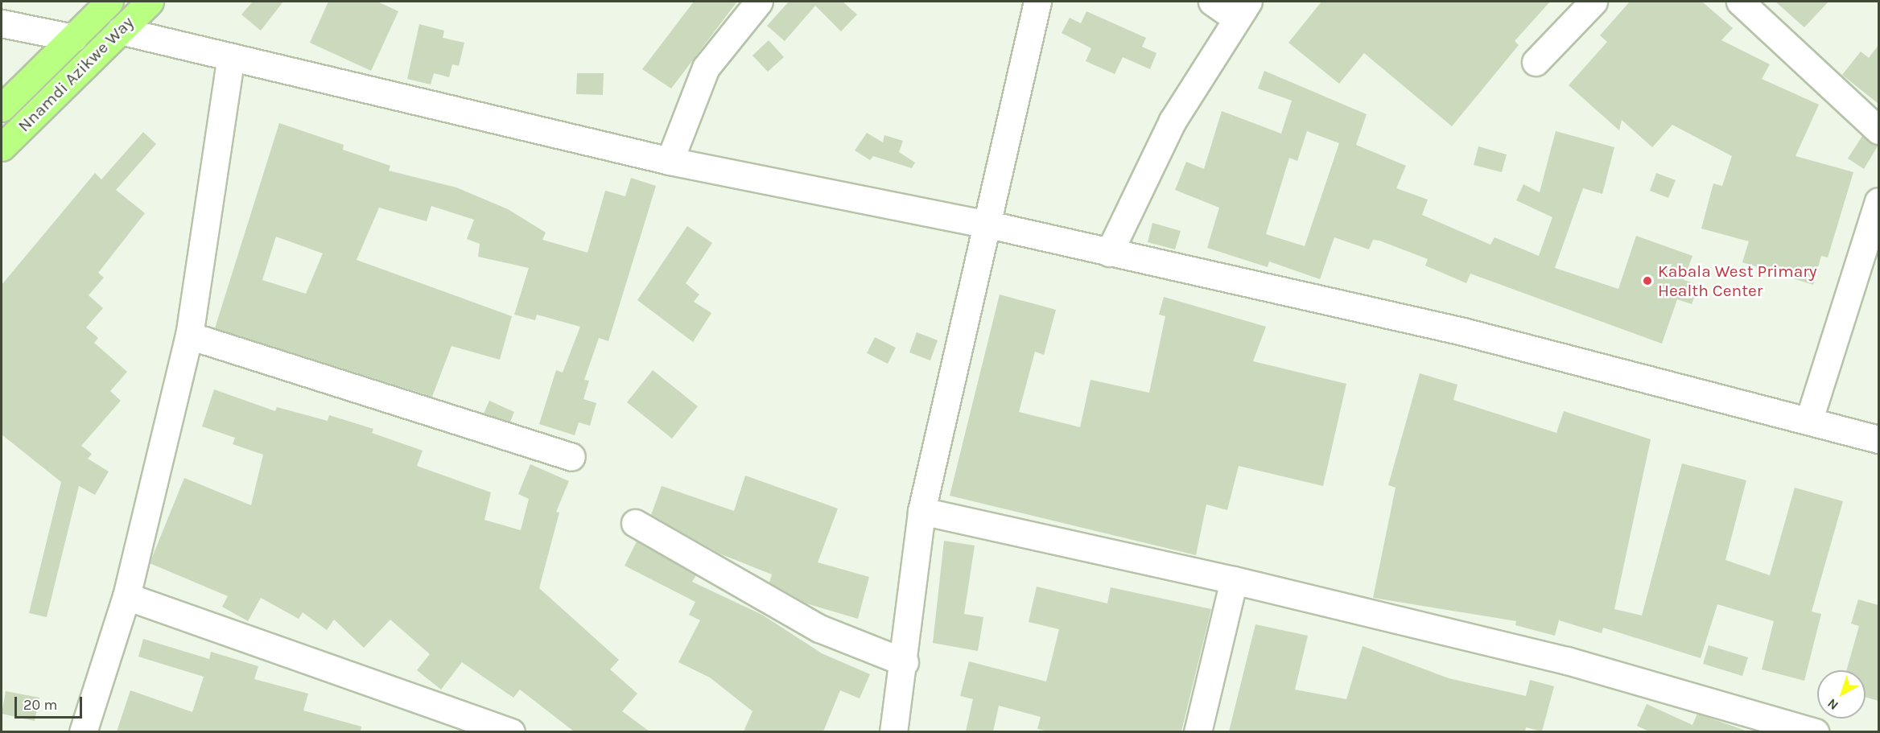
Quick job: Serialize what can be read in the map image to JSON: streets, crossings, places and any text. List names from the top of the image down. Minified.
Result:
{"streets":{"highway":["Nnamdi Azikwe Way"]},"places":["Kabala West Primary Health Center"],"scale_bar":"20 m","north":"bottom left"}
